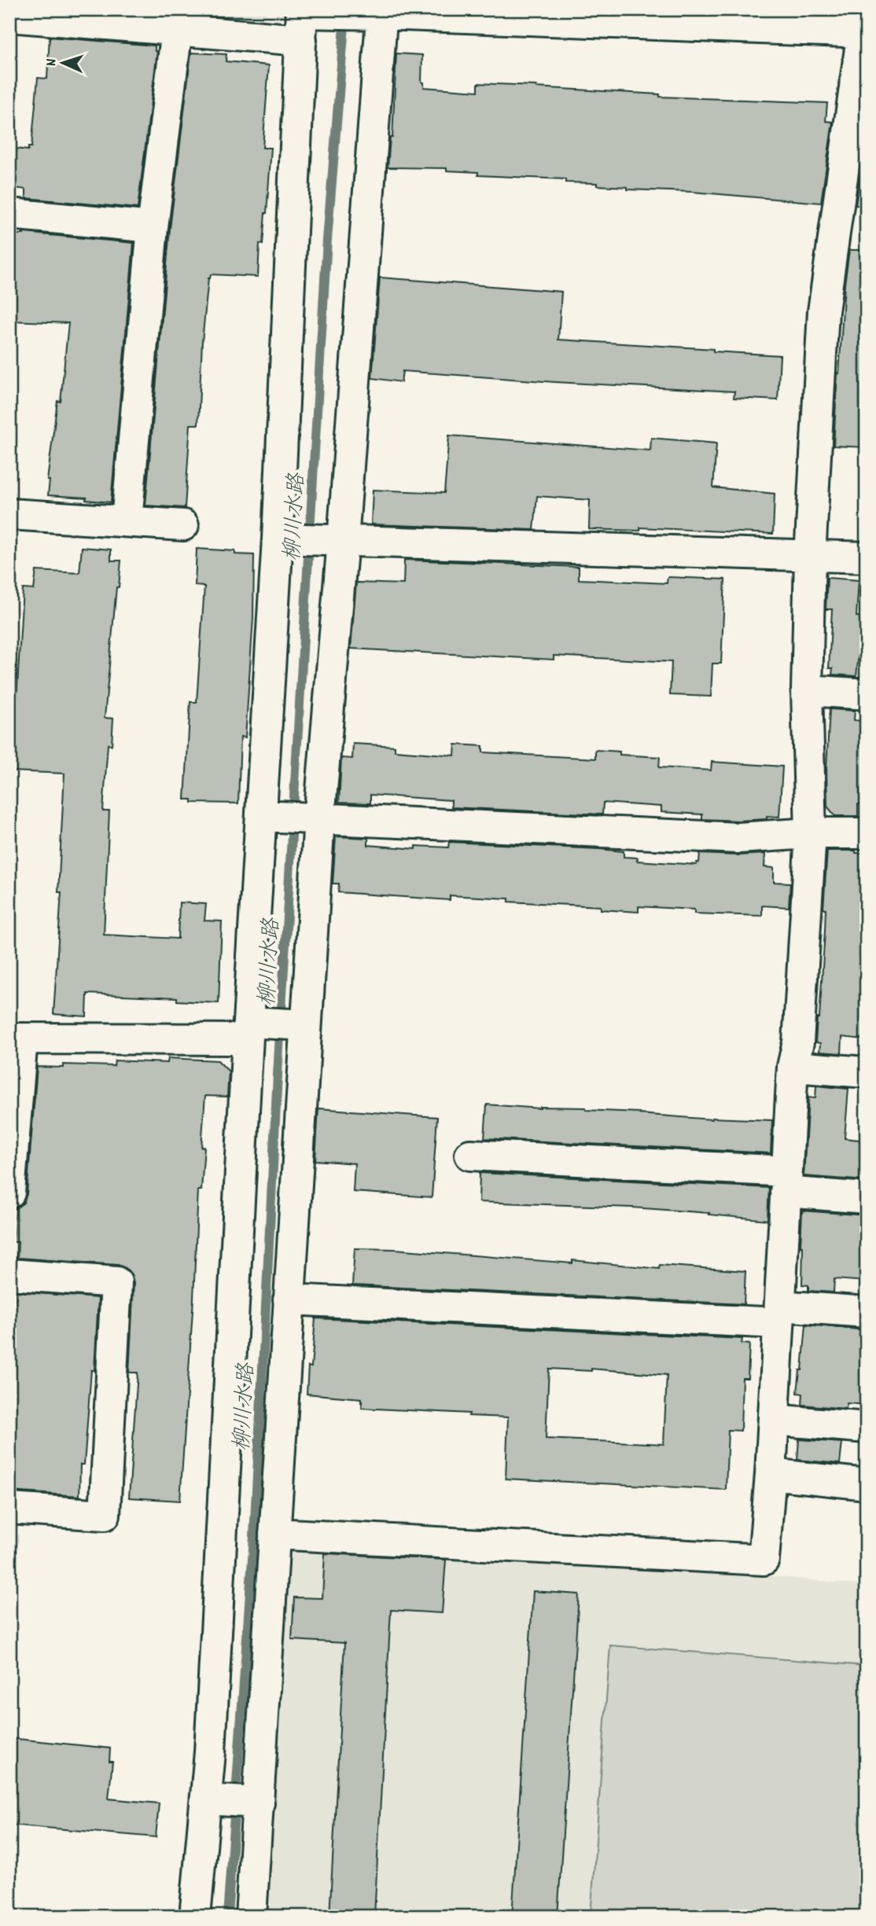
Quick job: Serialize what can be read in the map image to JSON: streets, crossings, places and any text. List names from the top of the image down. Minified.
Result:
{"water":["柳川水路"],"north":"left"}
